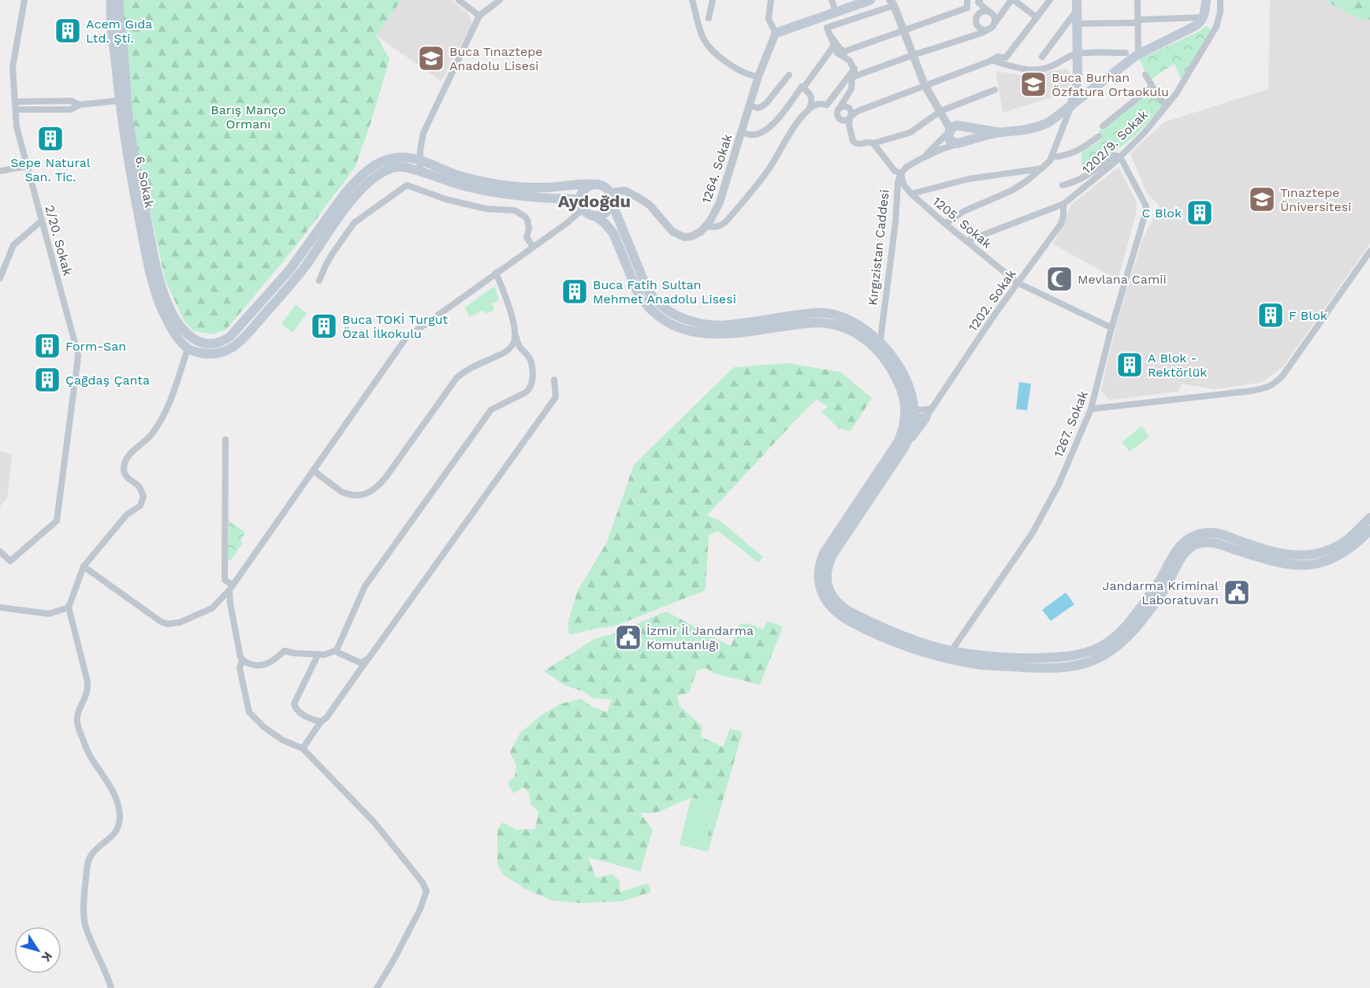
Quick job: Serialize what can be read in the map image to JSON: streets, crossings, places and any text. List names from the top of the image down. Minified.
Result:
{"streets":{"main road":["6. Sokak","Kırgızistan Caddesi"],"street":["1202/9. Sokak","1264. Sokak","1205. Sokak","2/20. Sokak","1202. Sokak","1267. Sokak"]},"crossings":[["1202/9. Sokak","1205. Sokak"],["1202/9. Sokak","1202. Sokak"],["1202/9. Sokak","1267. Sokak"],["1205. Sokak","Kırgızistan Caddesi"],["1205. Sokak","1202. Sokak"],["1205. Sokak","1267. Sokak"]],"districts":["Aydoğdu"],"parks":["Barış Manço Ormanı"],"places":{"building":["Acem Gıda Ltd. Şti.","Sepe Natural San. Tic.","C Blok","Buca Fatih Sultan Mehmet Anadolu Lisesi","F Blok","Buca TOKİ Turgut Özal İlkokulu","Form-San","A Blok - Rektörlük","Çağdaş Çanta"],"school or university":["Buca Tınaztepe Anadolu Lisesi","Buca Burhan Özfatura Ortaokulu","Tınaztepe Üniversitesi"],"mosque":["Mevlana Camii"],"public building":["Jandarma Kriminal Laboratuvarı","İzmir İl Jandarma Komutanlığı"]},"north":"bottom right"}
